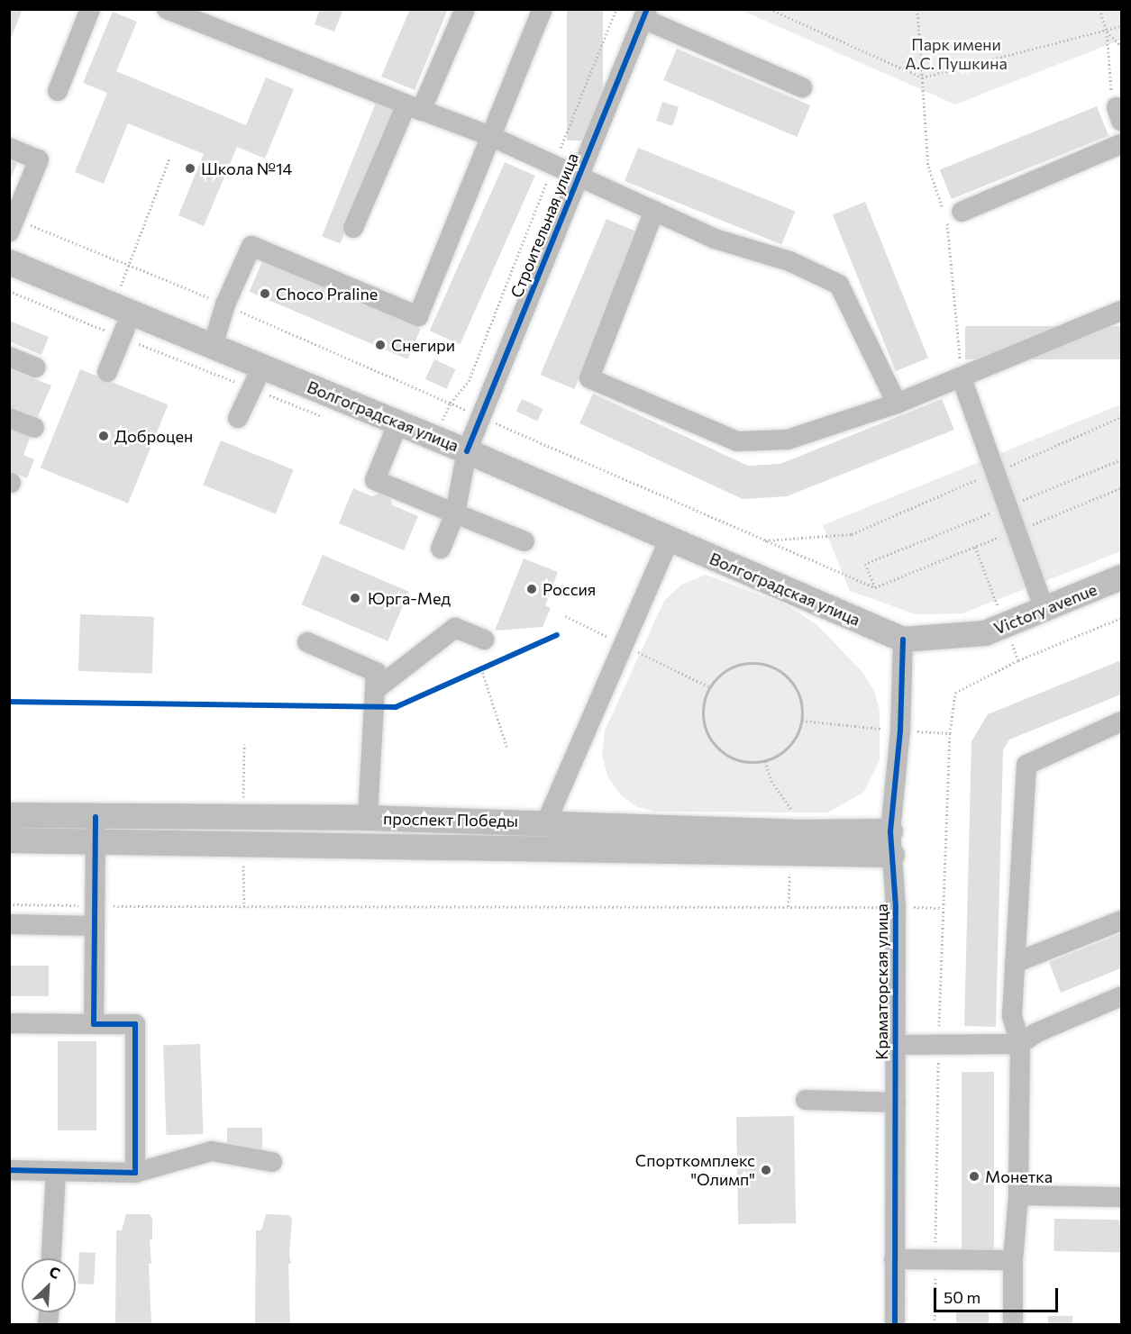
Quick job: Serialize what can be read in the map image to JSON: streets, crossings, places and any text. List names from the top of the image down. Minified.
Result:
{"streets":{"main road":["Волгоградская улица","Victory avenue","проспект Победы"],"street":["Строительная улица","Краматорская улица"]},"crossings":[["Строительная улица","Волгоградская улица"],["Волгоградская улица","Victory avenue"],["Волгоградская улица","Краматорская улица"],["Victory avenue","Краматорская улица"],["проспект Победы","Краматорская улица"]],"parks":["Парк имени А.С. Пушкина"],"places":["Школа №14","Choco Praline","Снегири","Доброцен","Россия","Юрга-Мед","Спорткомплекс \"Олимп\"","Монетка"],"scale_bar":"50 m","north":"top right"}
